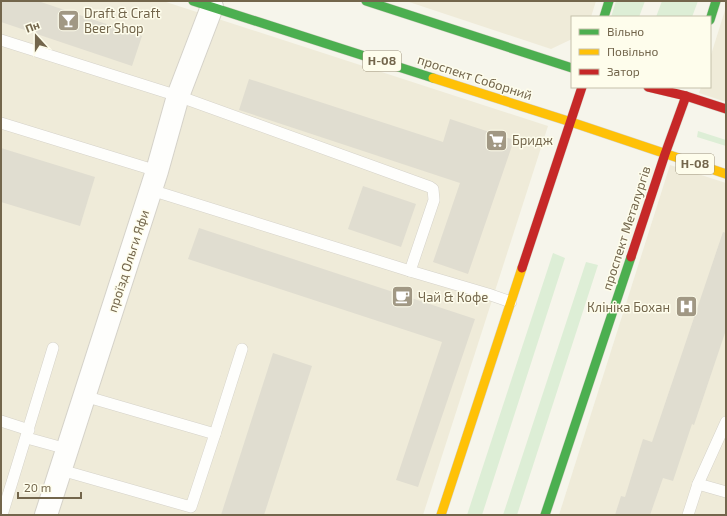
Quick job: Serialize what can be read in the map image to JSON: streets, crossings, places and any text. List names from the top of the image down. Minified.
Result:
{"streets":{"main road":["Н-08","проспект Соборний","проспект Металургів"],"street":["проїзд Ольги Яфи"]},"crossings":[["проспект Соборний","проспект Металургів"],["проспект Соборний","проїзд Ольги Яфи"]],"places":{"bar":["Draft & Craft Beer Shop"],"supermarket":["Бридж"],"cafe":["Чай & Кофе"],"hospital":["Клініка Бохан"]},"legend":["Вільно","Повільно","Затор"],"scale_bar":"20 m","north":"top"}
